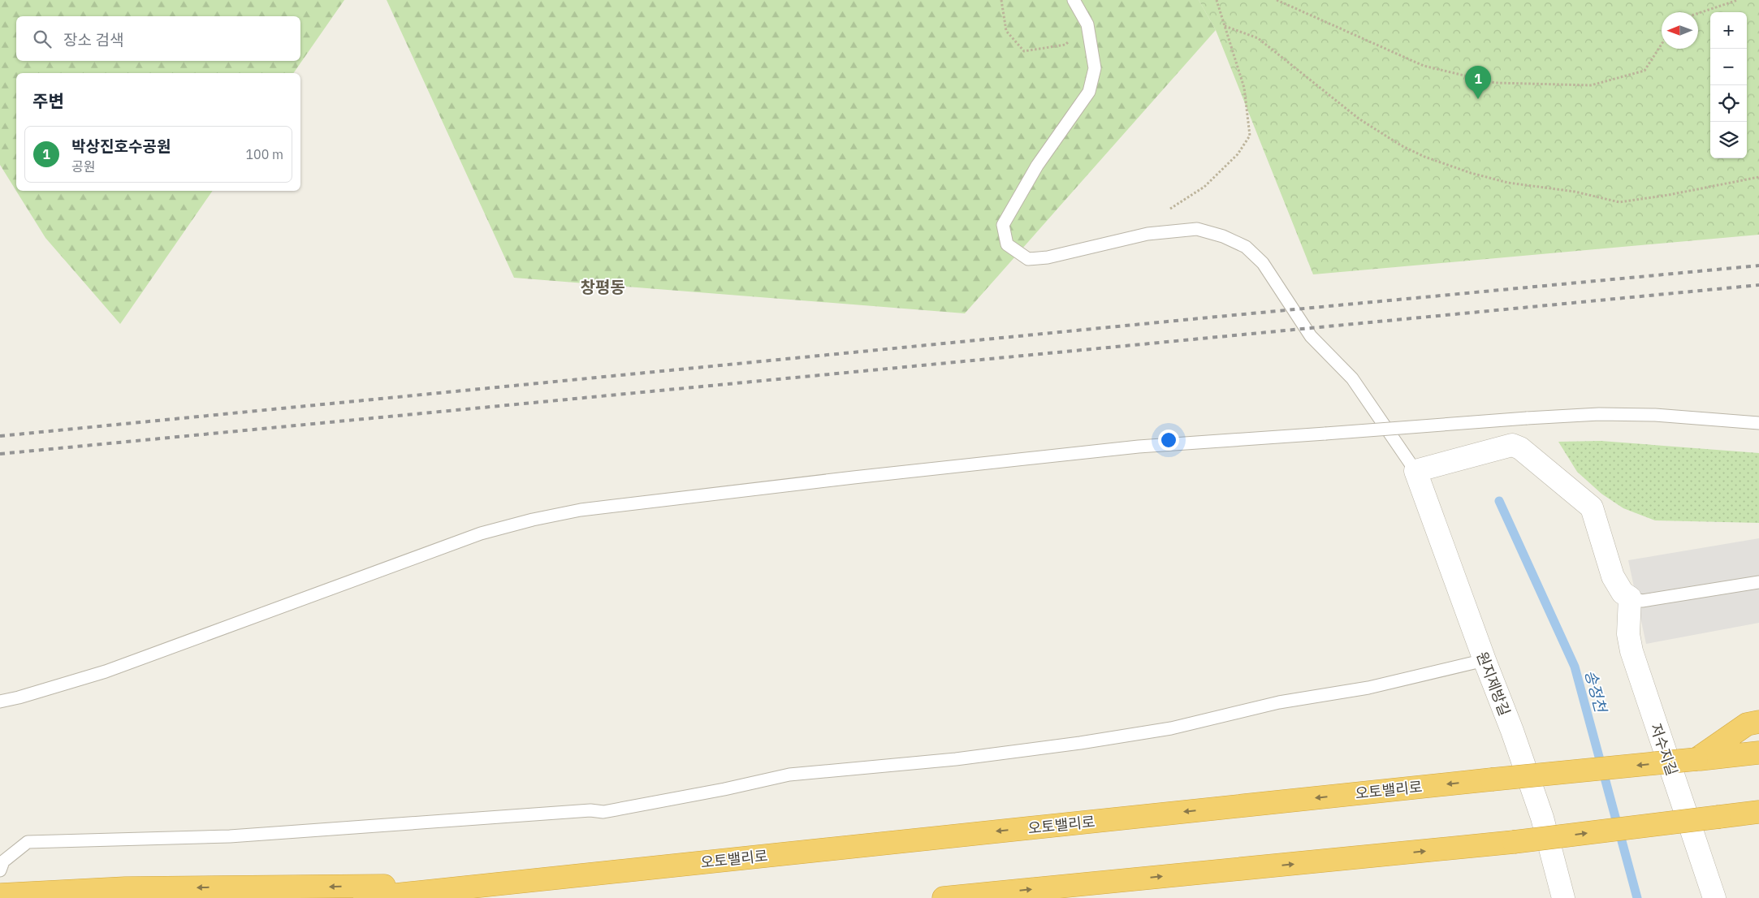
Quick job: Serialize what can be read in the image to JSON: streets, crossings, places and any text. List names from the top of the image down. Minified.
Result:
{"streets":{"highway":["오토밸리로"],"street":["원지제방길","저수지길"]},"districts":["창평동"],"water":["송정천"],"north":"left","page":{"map_buttons":["+","−"],"search":"장소 검색","pins":"1","heading":"주변","list":[{"mark":"1","name":"박상진호수공원","note":"공원","value":"100 m"}]}}
